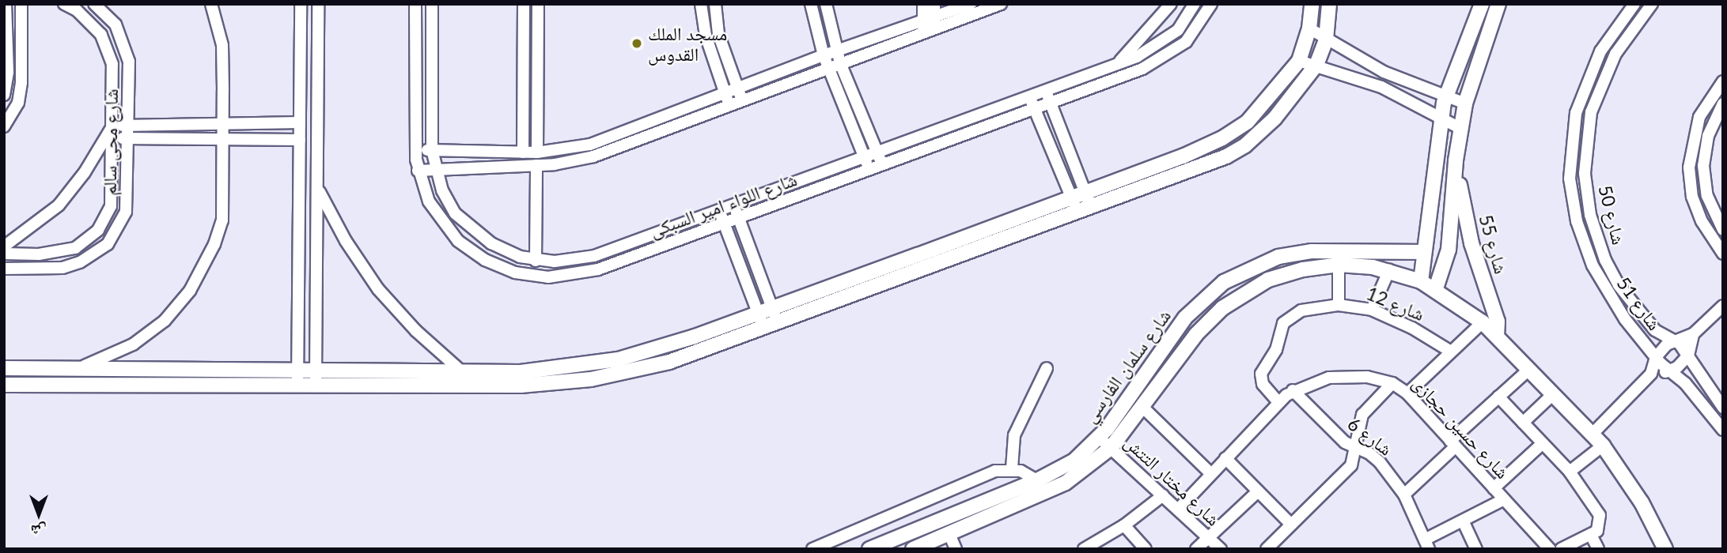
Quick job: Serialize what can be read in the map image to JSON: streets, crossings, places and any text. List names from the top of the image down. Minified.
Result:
{"streets":{"street":["شارع محى سالم","شارع اللواء امير السبكى","شارع 50","شارع 55","شارع 12","شارع 51","شارع سلمان الفارسي","شارع حسين حجازى","شارع 6","شارع مختار التتش"]},"crossings":[["شارع 50","شارع 51"],["شارع 55","شارع سلمان الفارسي"],["شارع 12","شارع حسين حجازى"],["شارع 51","شارع سلمان الفارسي"],["شارع سلمان الفارسي","شارع مختار التتش"],["شارع حسين حجازى","شارع 6"],["شارع حسين حجازى","شارع مختار التتش"]],"places":["مسجد الملك القدوس"],"north":"bottom"}
